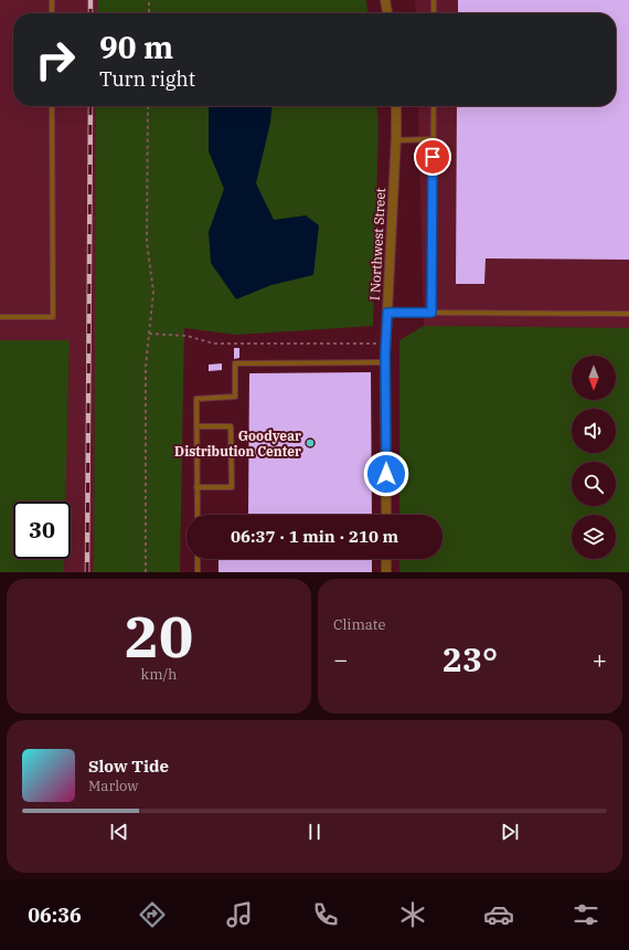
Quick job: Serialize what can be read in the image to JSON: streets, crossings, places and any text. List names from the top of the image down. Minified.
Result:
{"streets":{"street":["I Northwest Street"]},"places":["Goodyear Distribution Center"],"north":"bottom","page":{"turn":["90 m","Turn right"],"limit":"30","trip":"06:37 · 1 min · 210 m","tile":[["20","km/h"],"Climate"],"heat":["−","23°","+"],"song":["Slow Tide","Marlow"],"tabs":"06:36"}}
